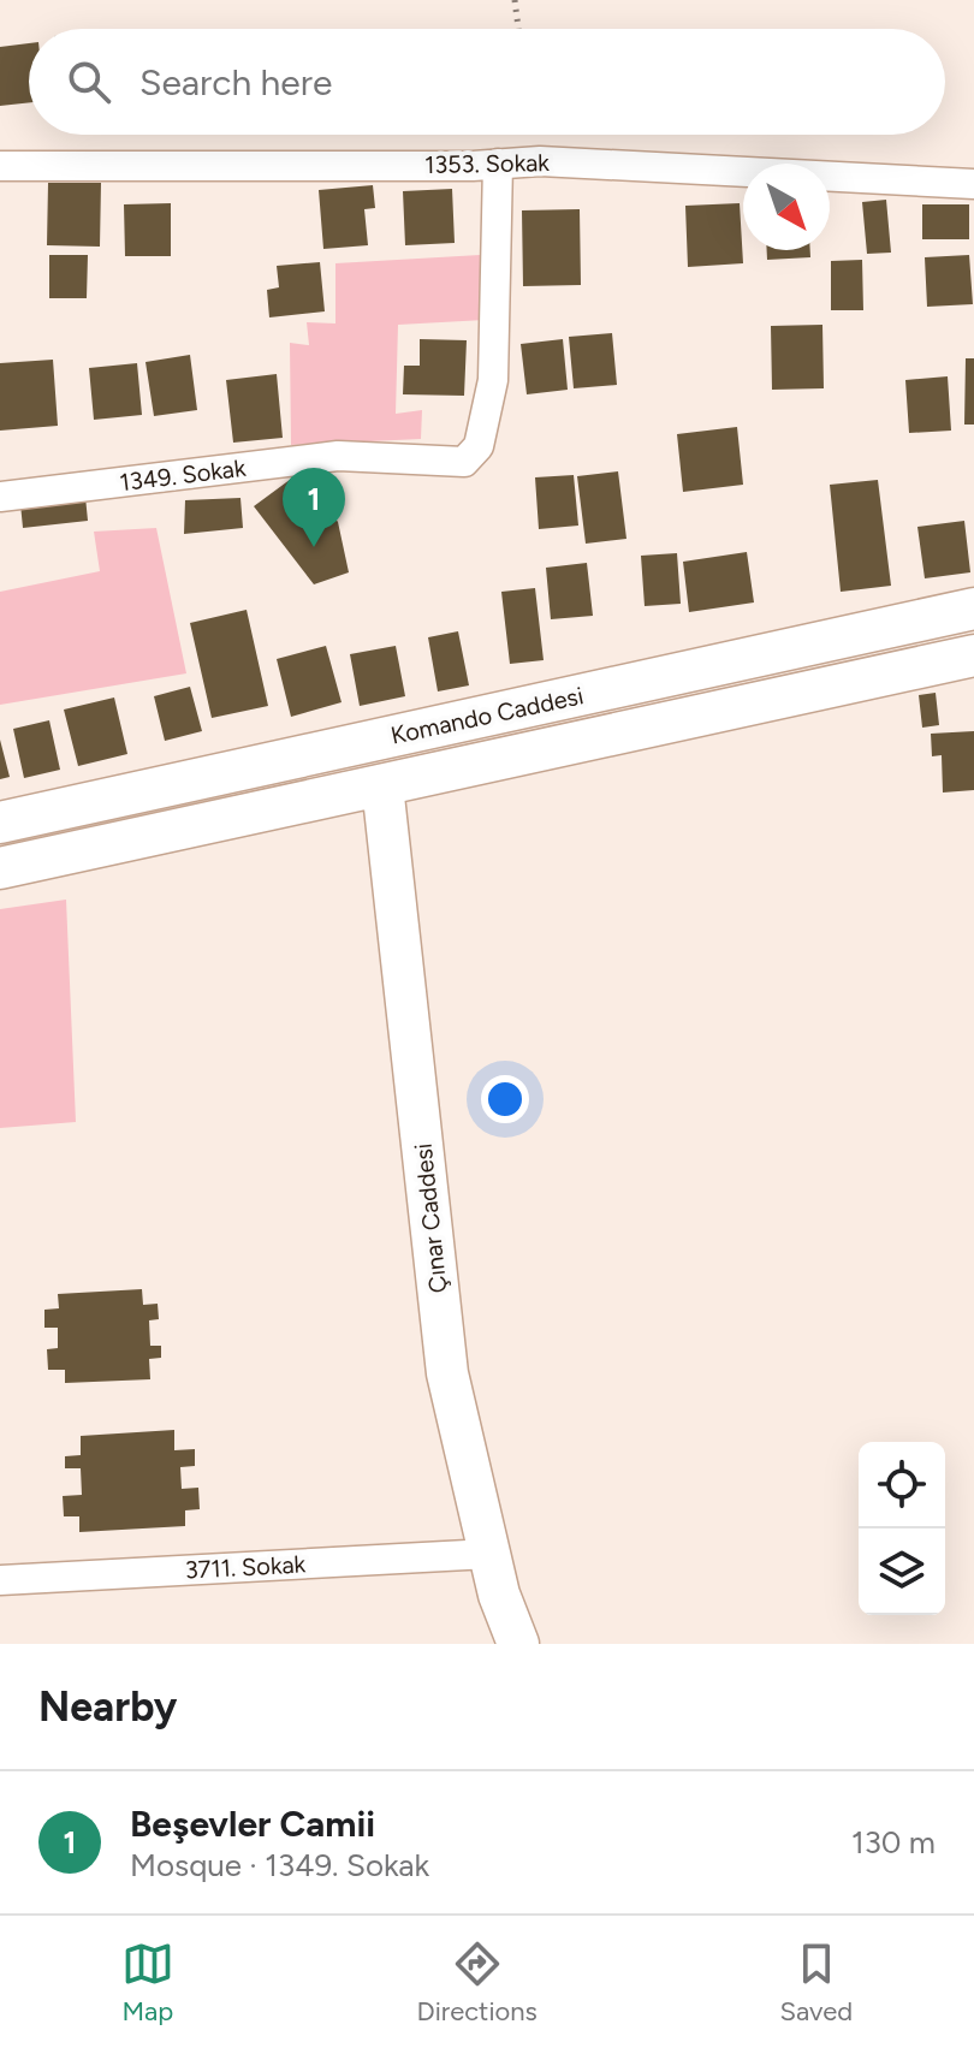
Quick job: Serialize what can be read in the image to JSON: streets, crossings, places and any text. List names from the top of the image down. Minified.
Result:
{"streets":{"main road":["Komando Caddesi","Çınar Caddesi"],"street":["1353. Sokak","1349. Sokak","3711. Sokak"]},"crossings":[["1353. Sokak","1349. Sokak"],["Komando Caddesi","Çınar Caddesi"],["Çınar Caddesi","3711. Sokak"]],"north":"bottom right","page":{"search":"Search here","pins":"1","heading":"Nearby","list":[{"mark":"1","name":"Beşevler Camii","note":"Mosque · 1349. Sokak","value":"130 m"}],"nav":["Map","Directions","Saved"]}}
